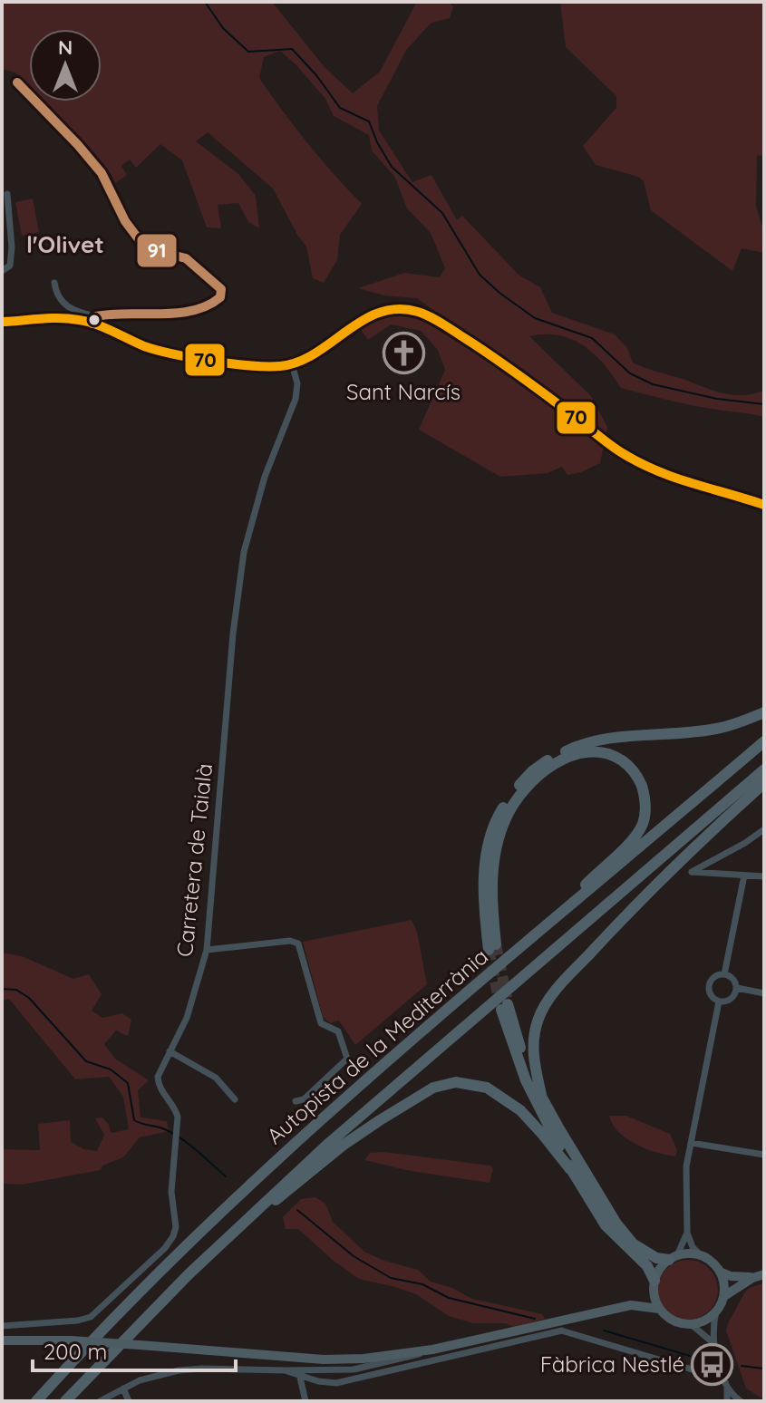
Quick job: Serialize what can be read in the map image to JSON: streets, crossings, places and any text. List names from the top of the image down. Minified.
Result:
{"streets":{"highway":["Autopista de la Mediterrània"],"street":["Carretera de Taialà"]},"districts":["l'Olivet"],"places":{"church":["Sant Narcís"],"bus stop":["Fàbrica Nestlé"]},"lines":["transit line 91","transit line 70"],"scale_bar":"200 m","north":"top"}
